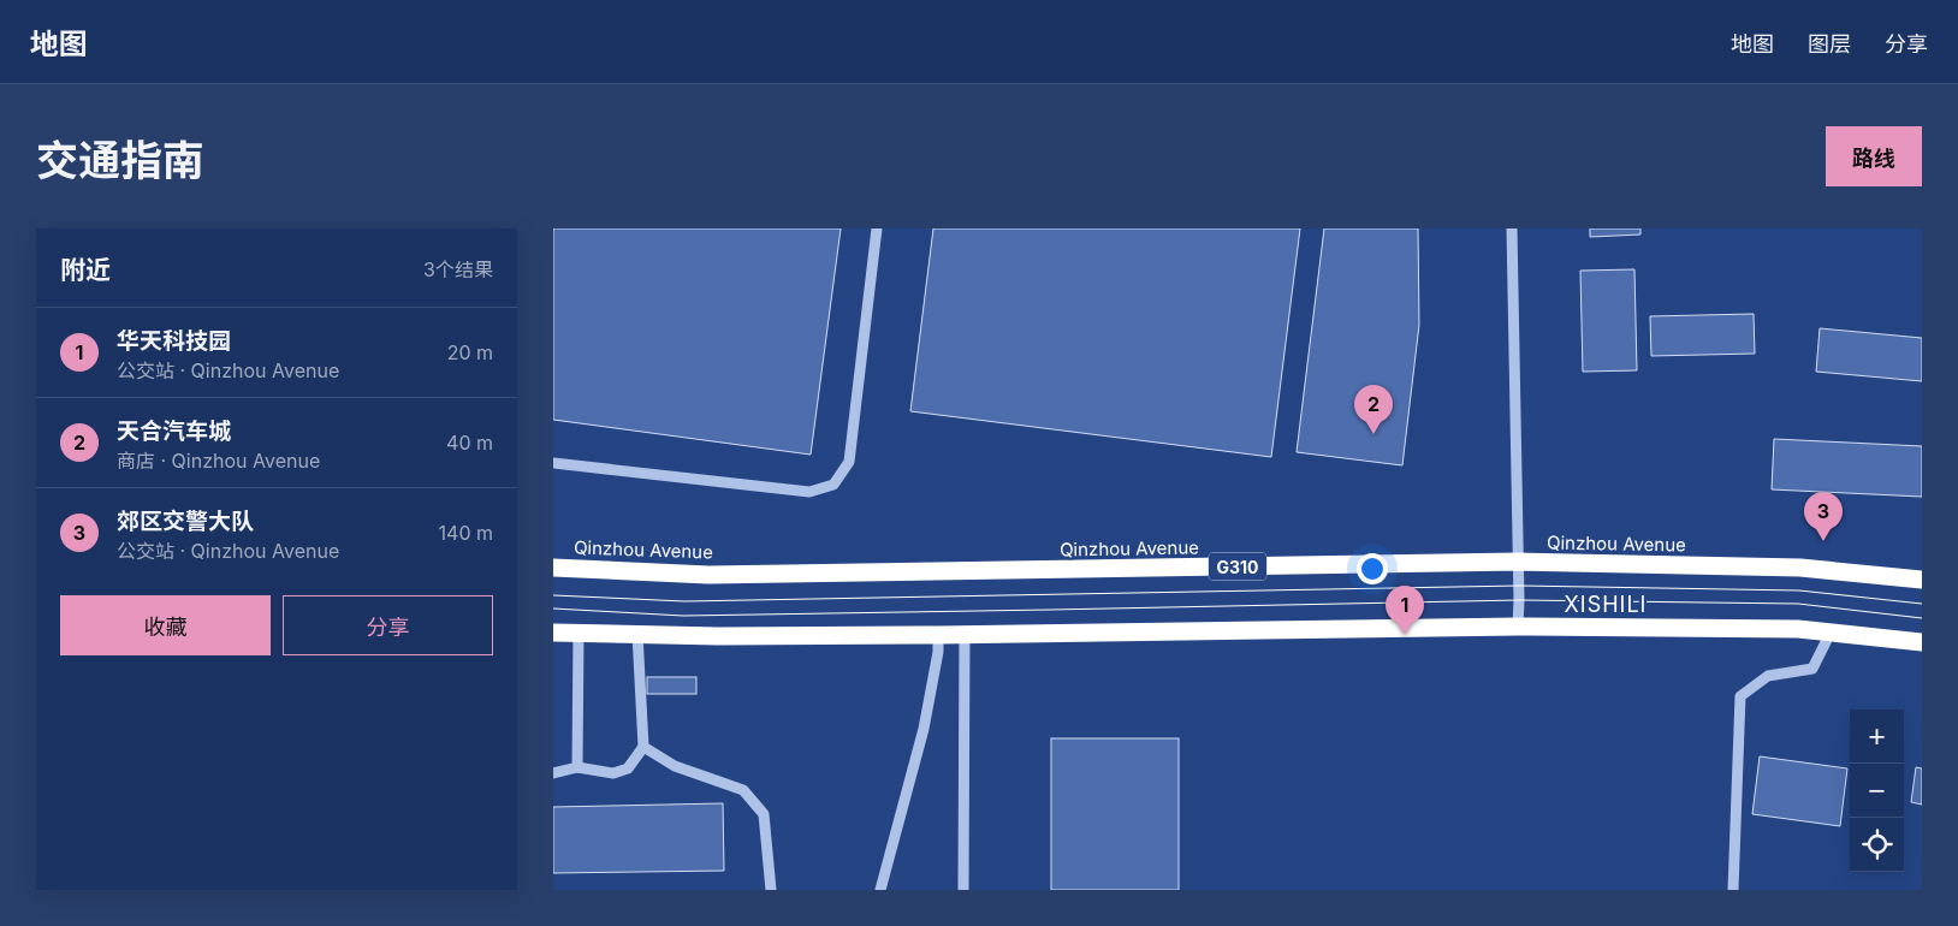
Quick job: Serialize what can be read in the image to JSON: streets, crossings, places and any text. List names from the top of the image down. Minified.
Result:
{"streets":{"highway":["Qinzhou Avenue","G310"]},"districts":["XISHILI"],"page":{"header":"地图","nav":["地图","图层","分享"],"title":"交通指南","buttons":["路线",["收藏","分享"]],"heading":["附近","3个结果"],"list":[{"mark":"1","name":"华天科技园","note":"公交站 · Qinzhou Avenue","value":"20 m"},{"mark":"2","name":"天合汽车城","note":"商店 · Qinzhou Avenue","value":"40 m"},{"mark":"3","name":"郊区交警大队","note":"公交站 · Qinzhou Avenue","value":"140 m"}],"pins":["2","3","1"],"map_buttons":["+","−"]}}
